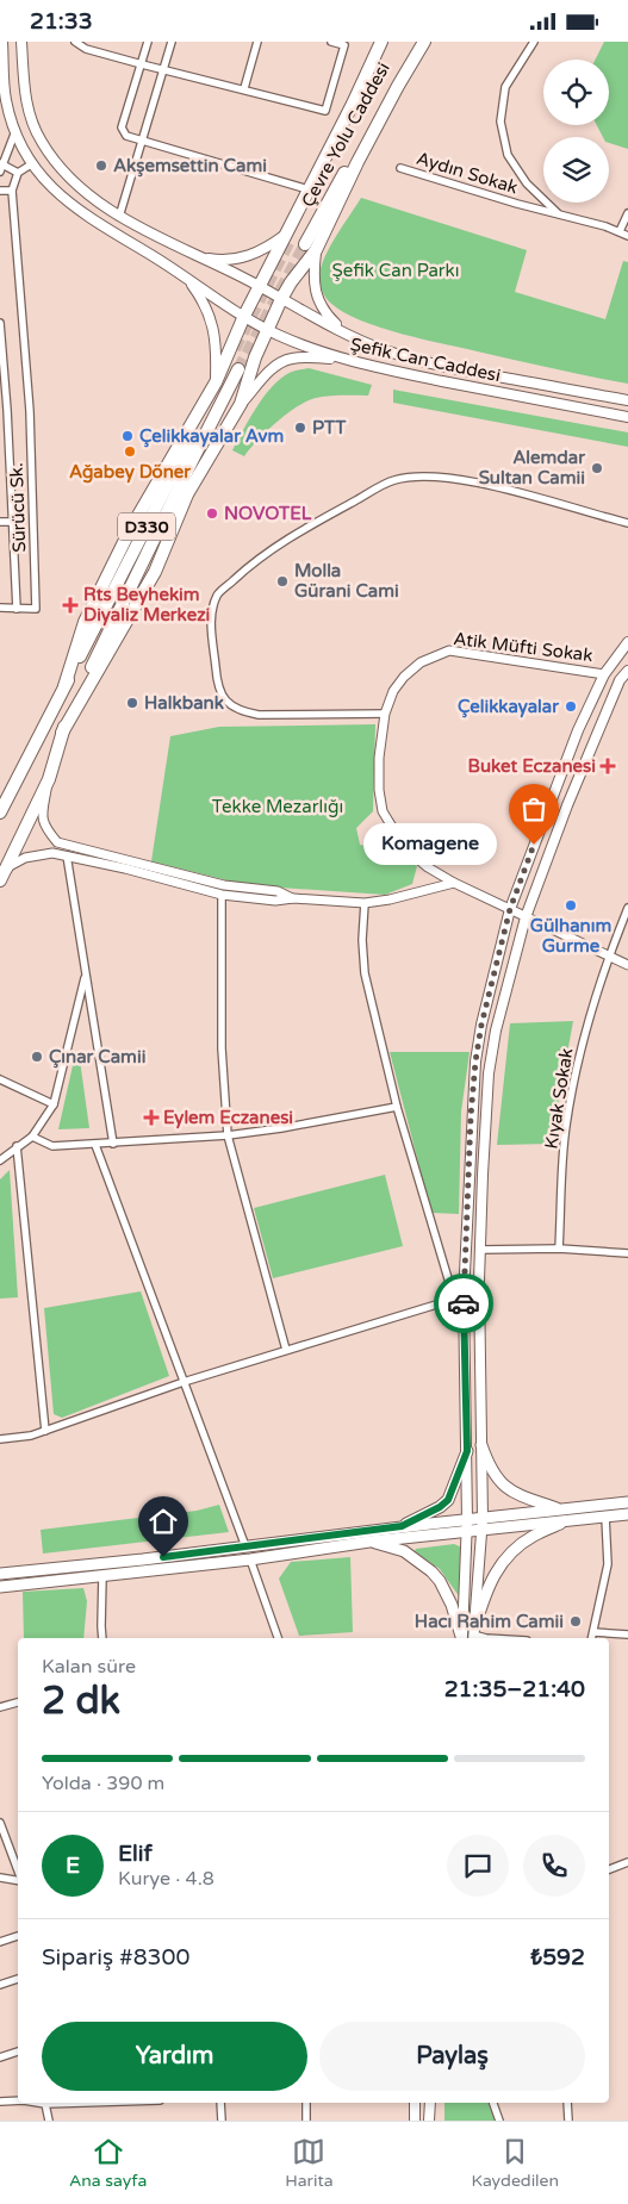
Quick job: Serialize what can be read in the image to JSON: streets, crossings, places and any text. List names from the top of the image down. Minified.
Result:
{"streets":{"highway":["Çevre Yolu Caddesi","D330"],"main road":["Şefik Can Caddesi"],"street":["Aydın Sokak","Sürücü Sk.","Atik Müfti Sokak","Kıyak Sokak"]},"crossings":[["Atik Müfti Sokak","Kıyak Sokak"]],"parks":["Şefik Can Parkı","Tekke Mezarlığı"],"places":{"other":["Akşemsettin Cami","PTT","Çelikkayalar Avm","Ağabey Döner","Alemdar Sultan Camii","NOVOTEL","Molla Gürani Cami","Halkbank","Çelikkayalar","Komagene","Gülhanım Gurme","Çınar Camii","Hacı Rahim Camii"],"health":["Rts Beyhekim Diyaliz Merkezi","Buket Eczanesi","Eylem Eczanesi"]},"page":{"status":"21:33","bubble":"Komagene","heading":["2 dk","Kalan süre","21:35–21:40"],"panel":["Elif","Kurye · 4.8","Sipariş #8300","₺592"],"bar":"Yolda · 390 m","round":"E","buttons":["Yardım","Paylaş"],"tabs":["Ana sayfa","Harita","Kaydedilen"]}}
